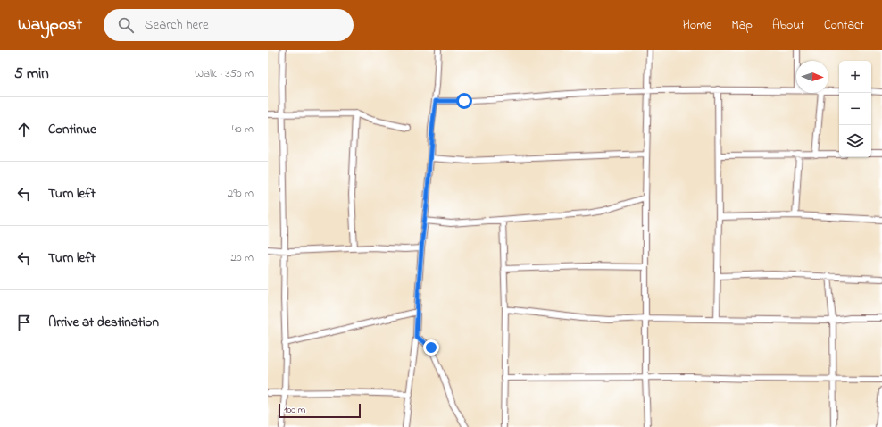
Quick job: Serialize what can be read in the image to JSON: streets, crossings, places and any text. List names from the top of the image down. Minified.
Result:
{"scale_bar":"100 m","north":"right","page":{"header":"Waypost","search":"Search here","nav":["Home","Map","About","Contact"],"heading":["5 min","Walk · 350 m"],"map_buttons":["+","−"],"list":[["Continue","40 m"],["Turn left","290 m"],["Turn left","20 m"],"Arrive at destination"],"scale":"100 m"}}
